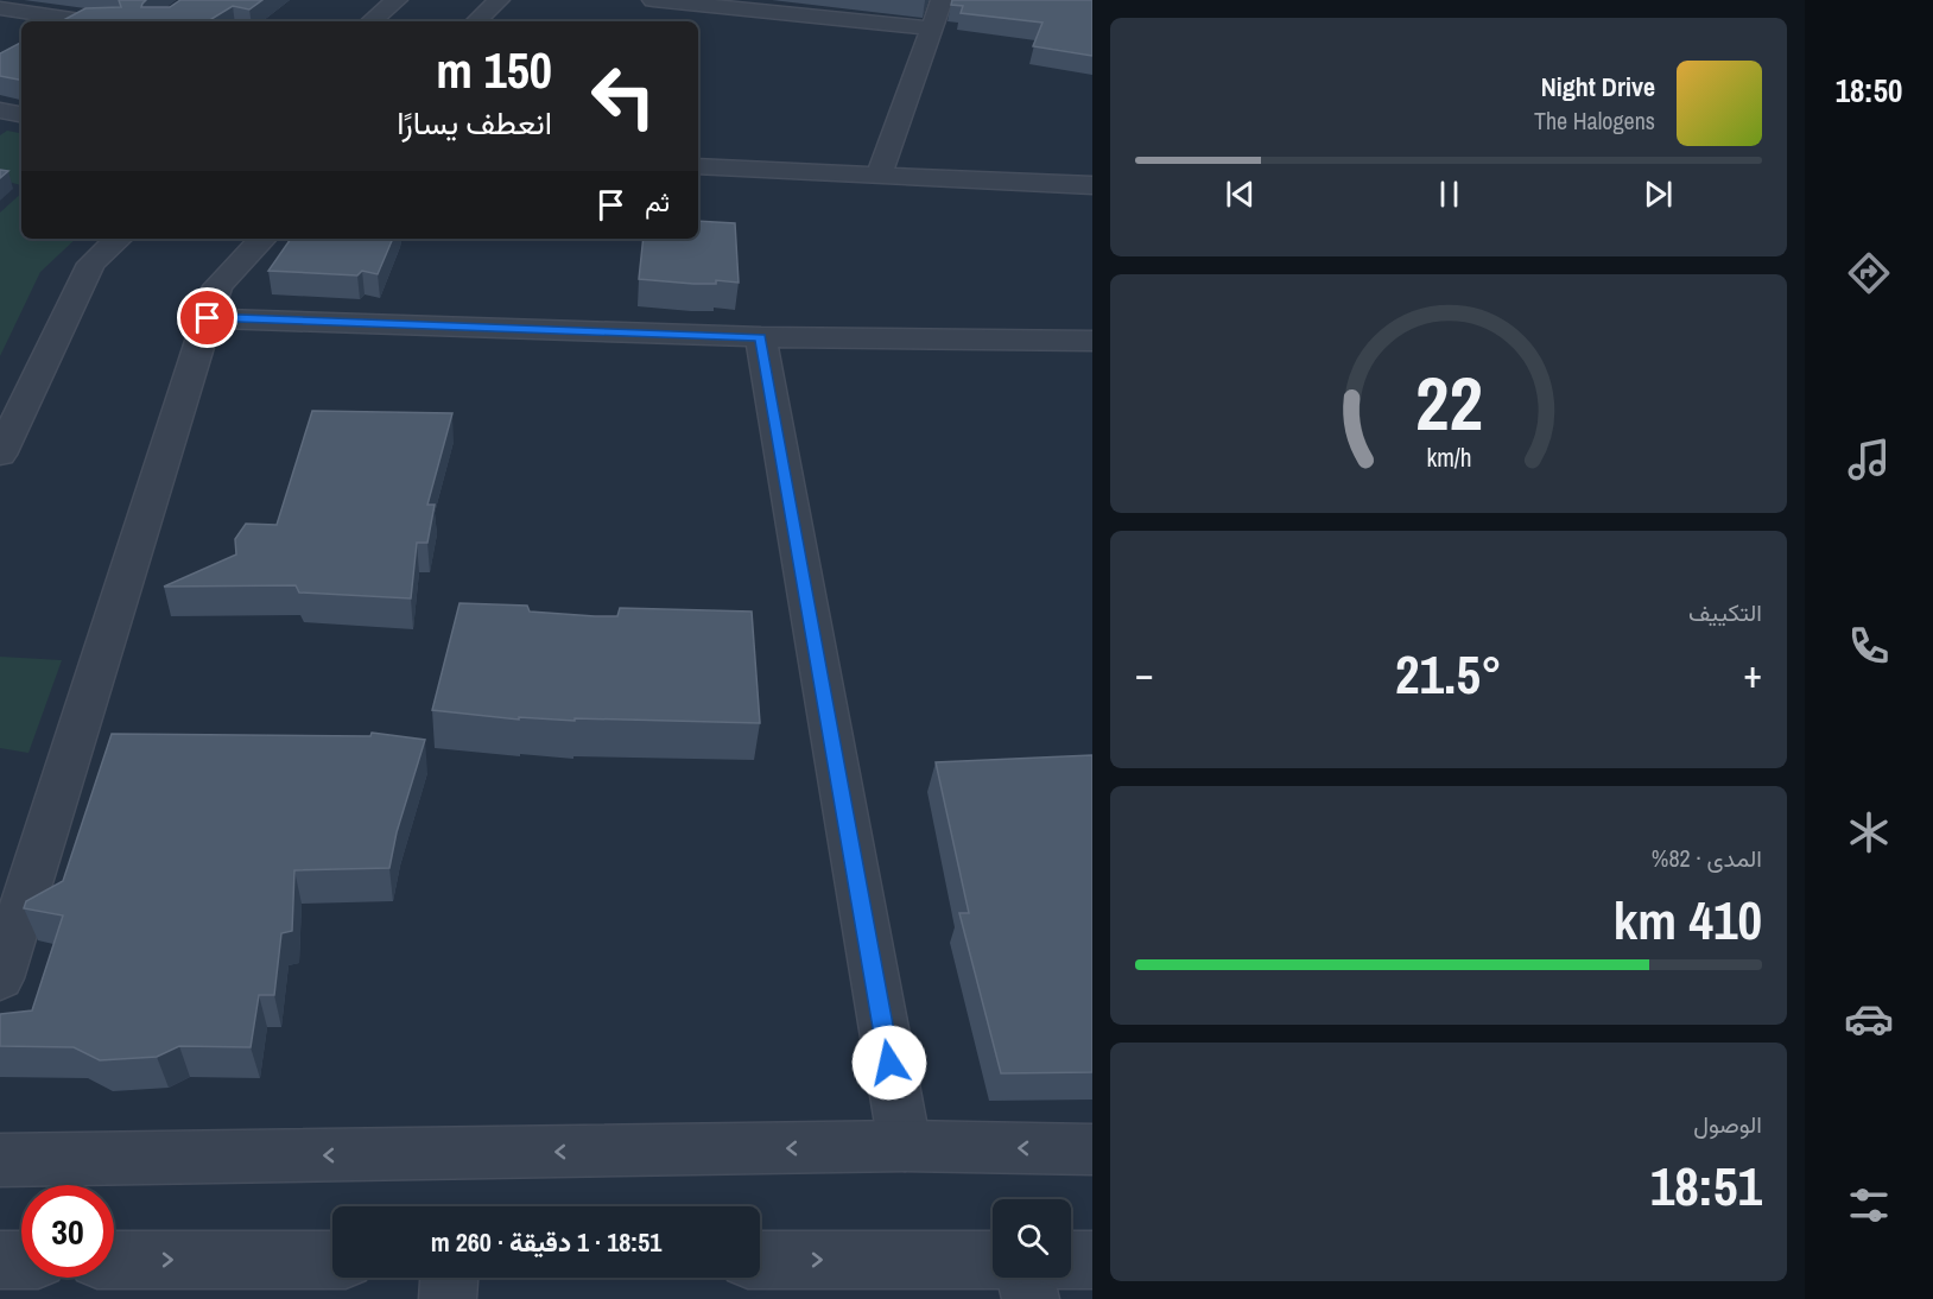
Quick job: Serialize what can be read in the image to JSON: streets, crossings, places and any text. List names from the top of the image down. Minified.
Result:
{"page":{"tabs":"18:50","turn":["150 m","انعطف يسارًا"],"song":["Night Drive","The Halogens"],"then":"ثم","tile":["التكييف",["المدى · 82%","410 km"],["الوصول","18:51"]],"heat":["−","21.5°","+"],"limit":"30","trip":"18:51 · 1 دقيقة · 260 m","gauge":["22","km/h"]}}
